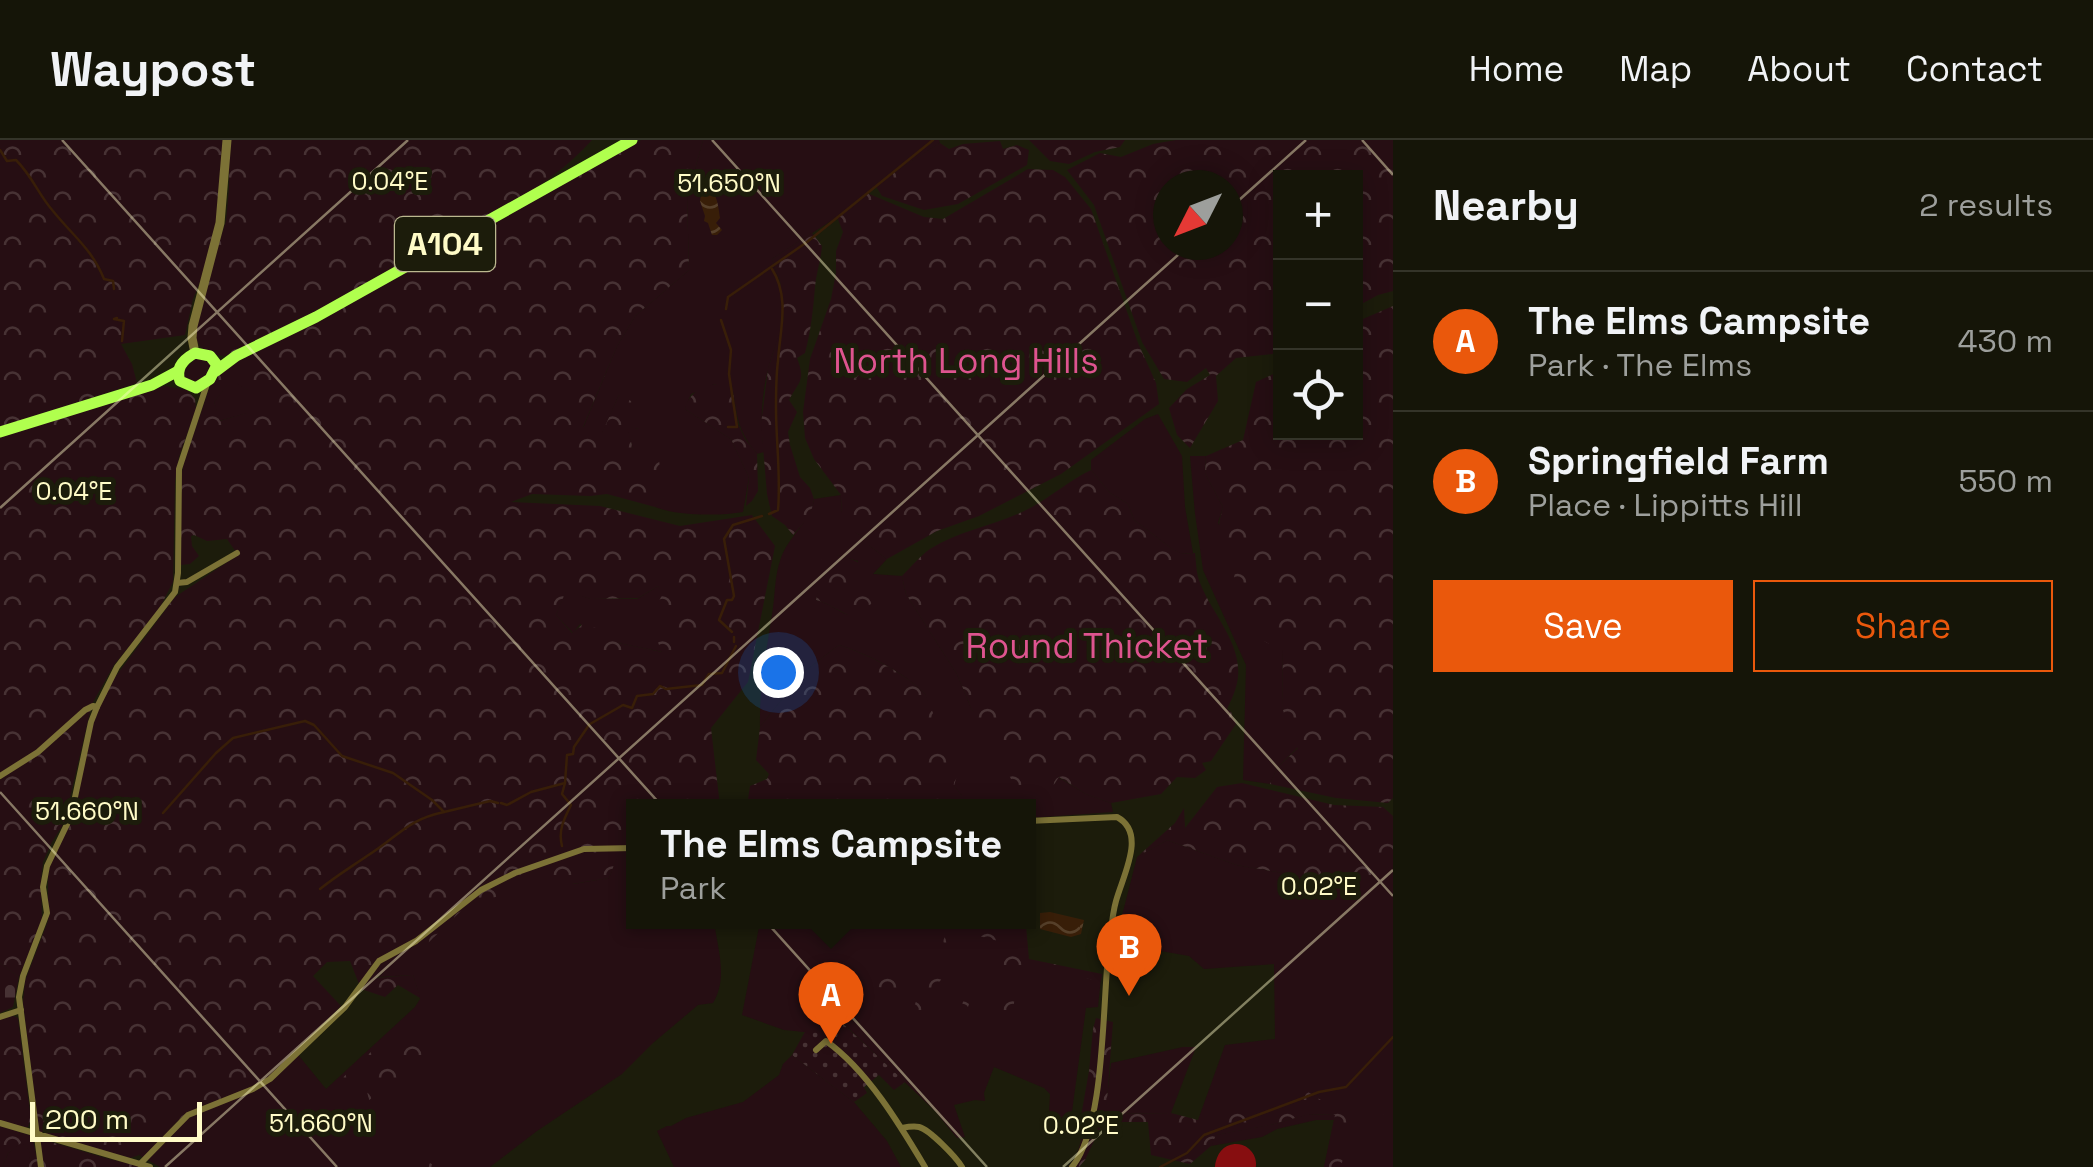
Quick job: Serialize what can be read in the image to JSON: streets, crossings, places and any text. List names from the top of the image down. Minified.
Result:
{"streets":{"main road":["A104"]},"parks":["North Long Hills","Round Thicket"],"scale_bar":"200 m","north":"bottom left","page":{"header":"Waypost","nav":["Home","Map","About","Contact"],"heading":["Nearby","2 results"],"map_buttons":["+","−"],"list":[{"mark":"A","name":"The Elms Campsite","note":"Park · The Elms","value":"430 m"},{"mark":"B","name":"Springfield Farm","note":"Place · Lippitts Hill","value":"550 m"}],"buttons":["Save","Share"],"popup":["The Elms Campsite","Park"],"pins":["B","A"],"scale":"200 m"},"coordinates":["0.04°E","51.650°N","51.660°N","0.02°E"]}
